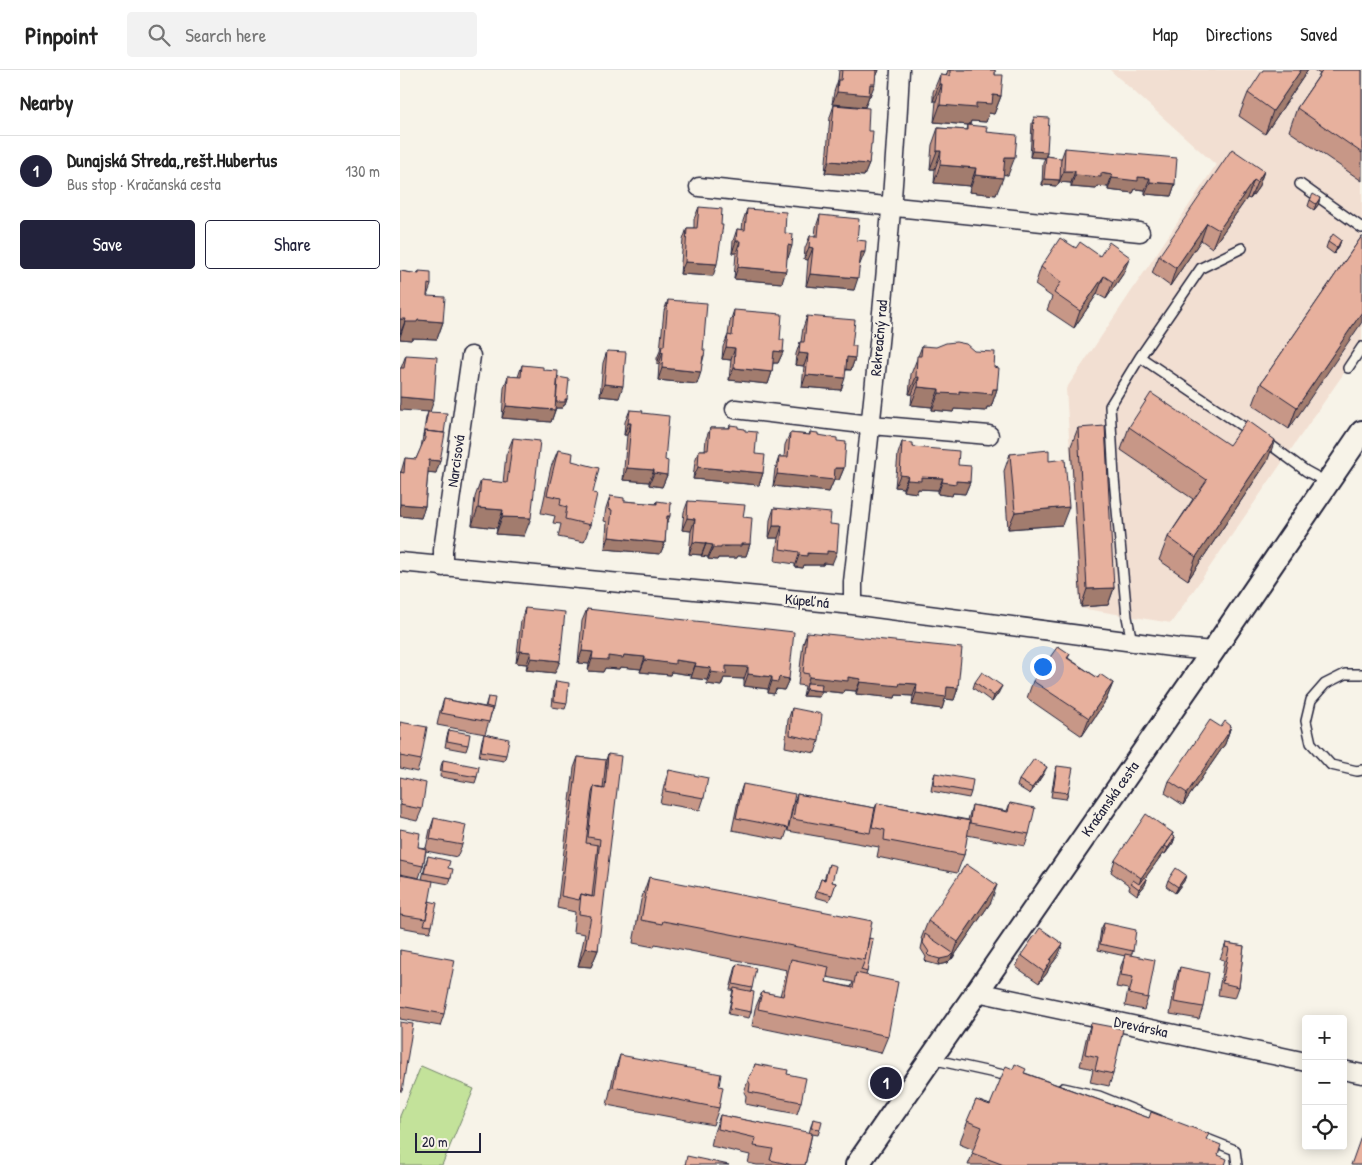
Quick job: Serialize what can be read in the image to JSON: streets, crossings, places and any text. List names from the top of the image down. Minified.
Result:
{"streets":{"street":["Rekreačný rad","Narcisová","Kúpeľná","Kračanská cesta","Drevárska"]},"crossings":[["Rekreačný rad","Kúpeľná"],["Narcisová","Kúpeľná"],["Kúpeľná","Kračanská cesta"],["Kračanská cesta","Drevárska"]],"scale_bar":"20 m","page":{"header":"Pinpoint","search":"Search here","nav":["Map","Directions","Saved"],"heading":"Nearby","list":[{"mark":"1","name":"Dunajská Streda,,rešt.Hubertus","note":"Bus stop · Kračanská cesta","value":"130 m"}],"buttons":["Save","Share"],"map_buttons":["+","−"],"pins":"1","scale":"20 m"}}
